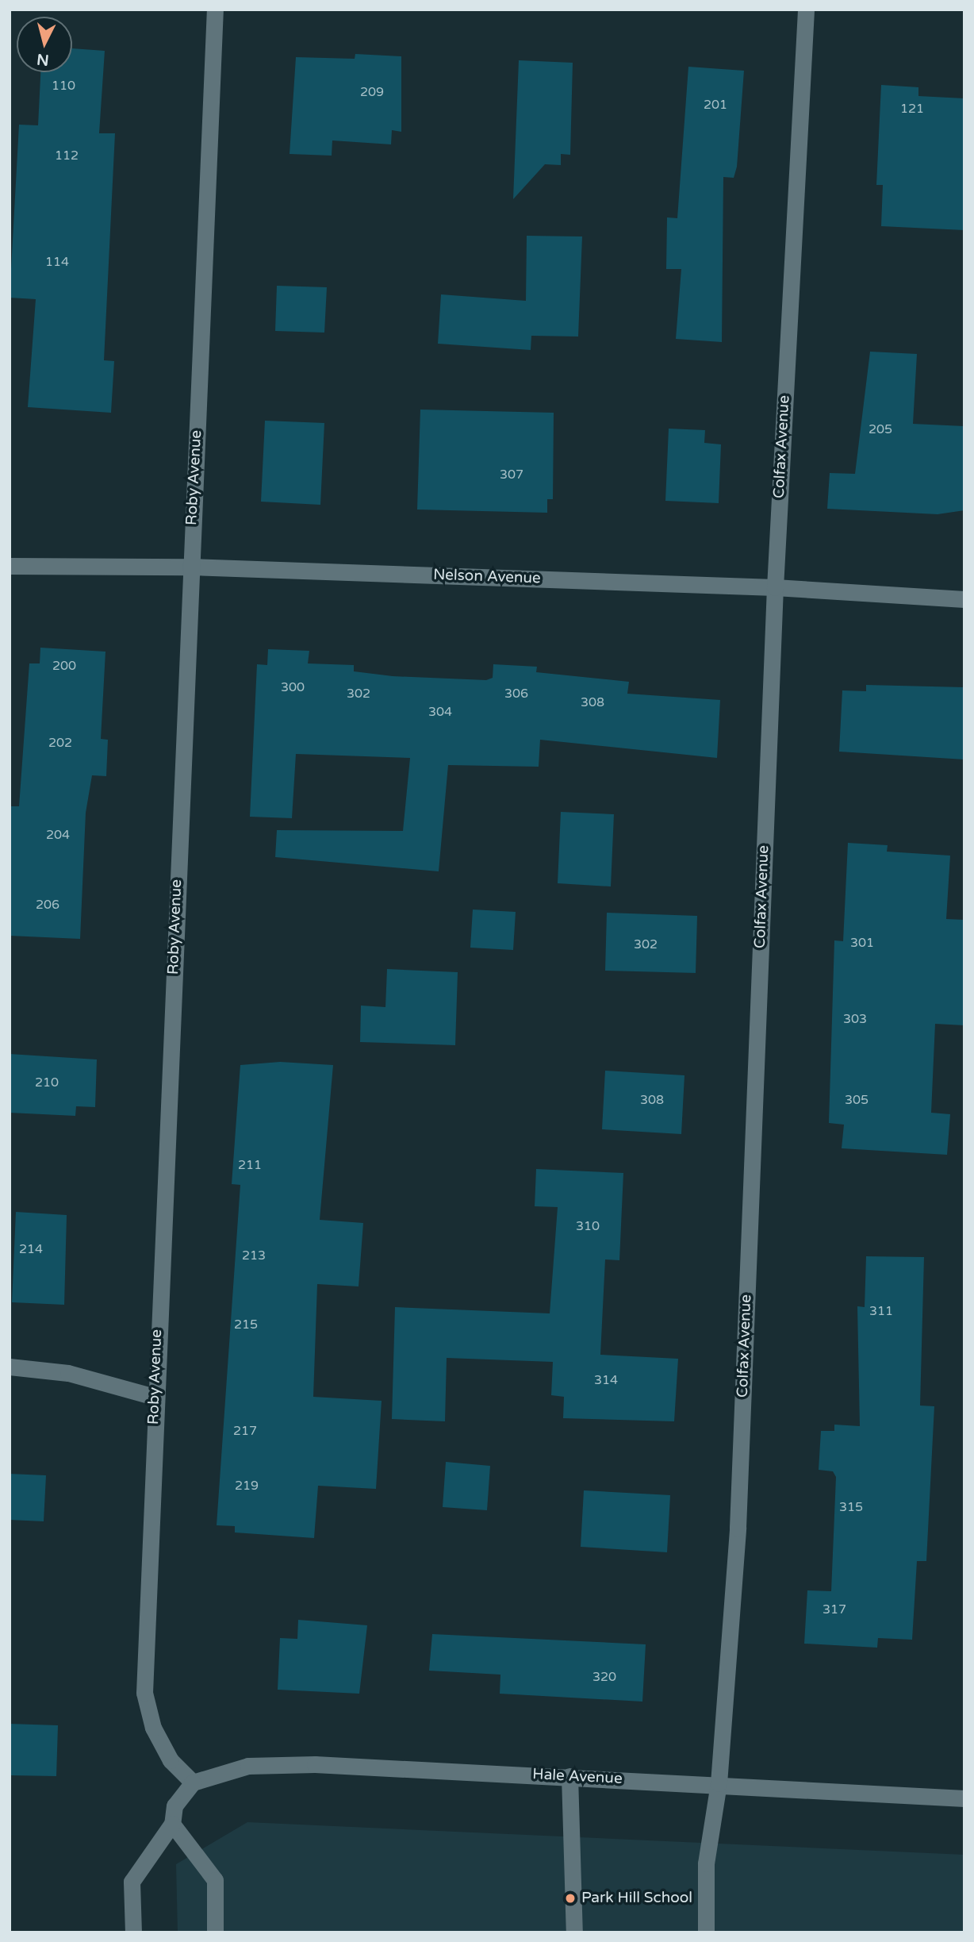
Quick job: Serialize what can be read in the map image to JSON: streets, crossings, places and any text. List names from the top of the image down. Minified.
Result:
{"streets":{"street":["Colfax Avenue","Roby Avenue","Nelson Avenue","Hale Avenue"]},"crossings":[["Colfax Avenue","Nelson Avenue"],["Colfax Avenue","Hale Avenue"],["Roby Avenue","Nelson Avenue"],["Roby Avenue","Hale Avenue"]],"places":["Park Hill School"],"house_numbers":["110","209","201","121","112","114","205","307","200","300","302","306","308","304","202","204","206","301","302","303","210","308","305","211","310","214","213","311","215","314","217","219","315","317","320"],"north":"bottom"}
